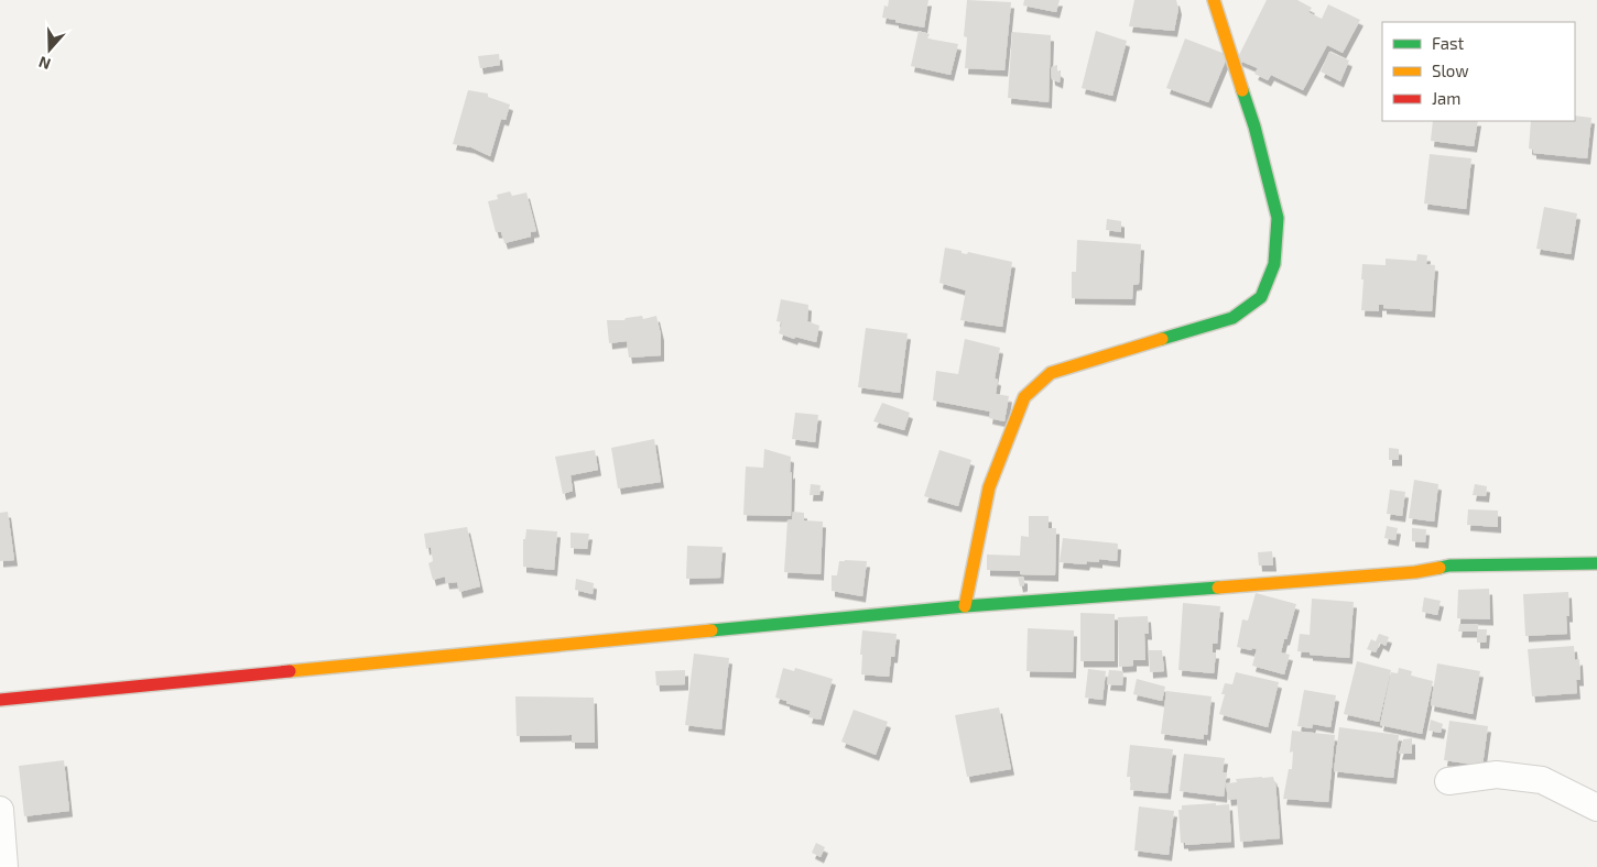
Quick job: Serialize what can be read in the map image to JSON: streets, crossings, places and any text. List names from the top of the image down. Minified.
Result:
{"legend":["Fast","Slow","Jam"],"north":"bottom"}
